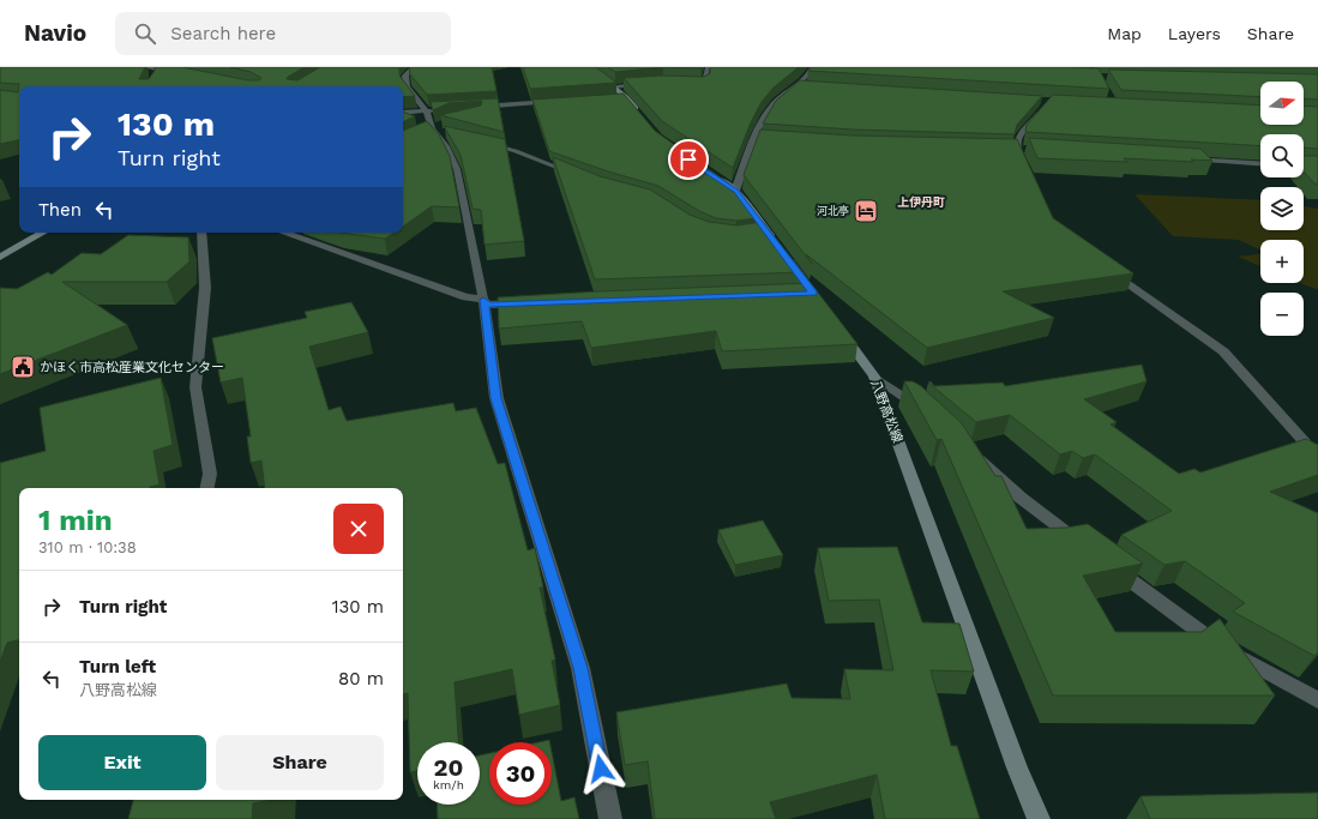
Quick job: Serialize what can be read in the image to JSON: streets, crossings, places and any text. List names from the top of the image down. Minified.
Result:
{"streets":{"main road":["八野高松線"]},"districts":["上伊丹町"],"places":{"hotel":["河北亭"],"public building":["かほく市高松産業文化センター"]},"north":"right","page":{"header":"Navio","search":"Search here","nav":["Map","Layers","Share"],"map_buttons":["+","−"],"turn":["130 m","Turn right"],"then":"Then","heading":["1 min","310 m · 10:38"],"list":[{"name":"Turn right","value":"130 m"},{"name":"Turn left","note":"八野高松線","value":"80 m"}],"buttons":["Exit","Share"],"speed":"20 km/h","limit":"30"}}
